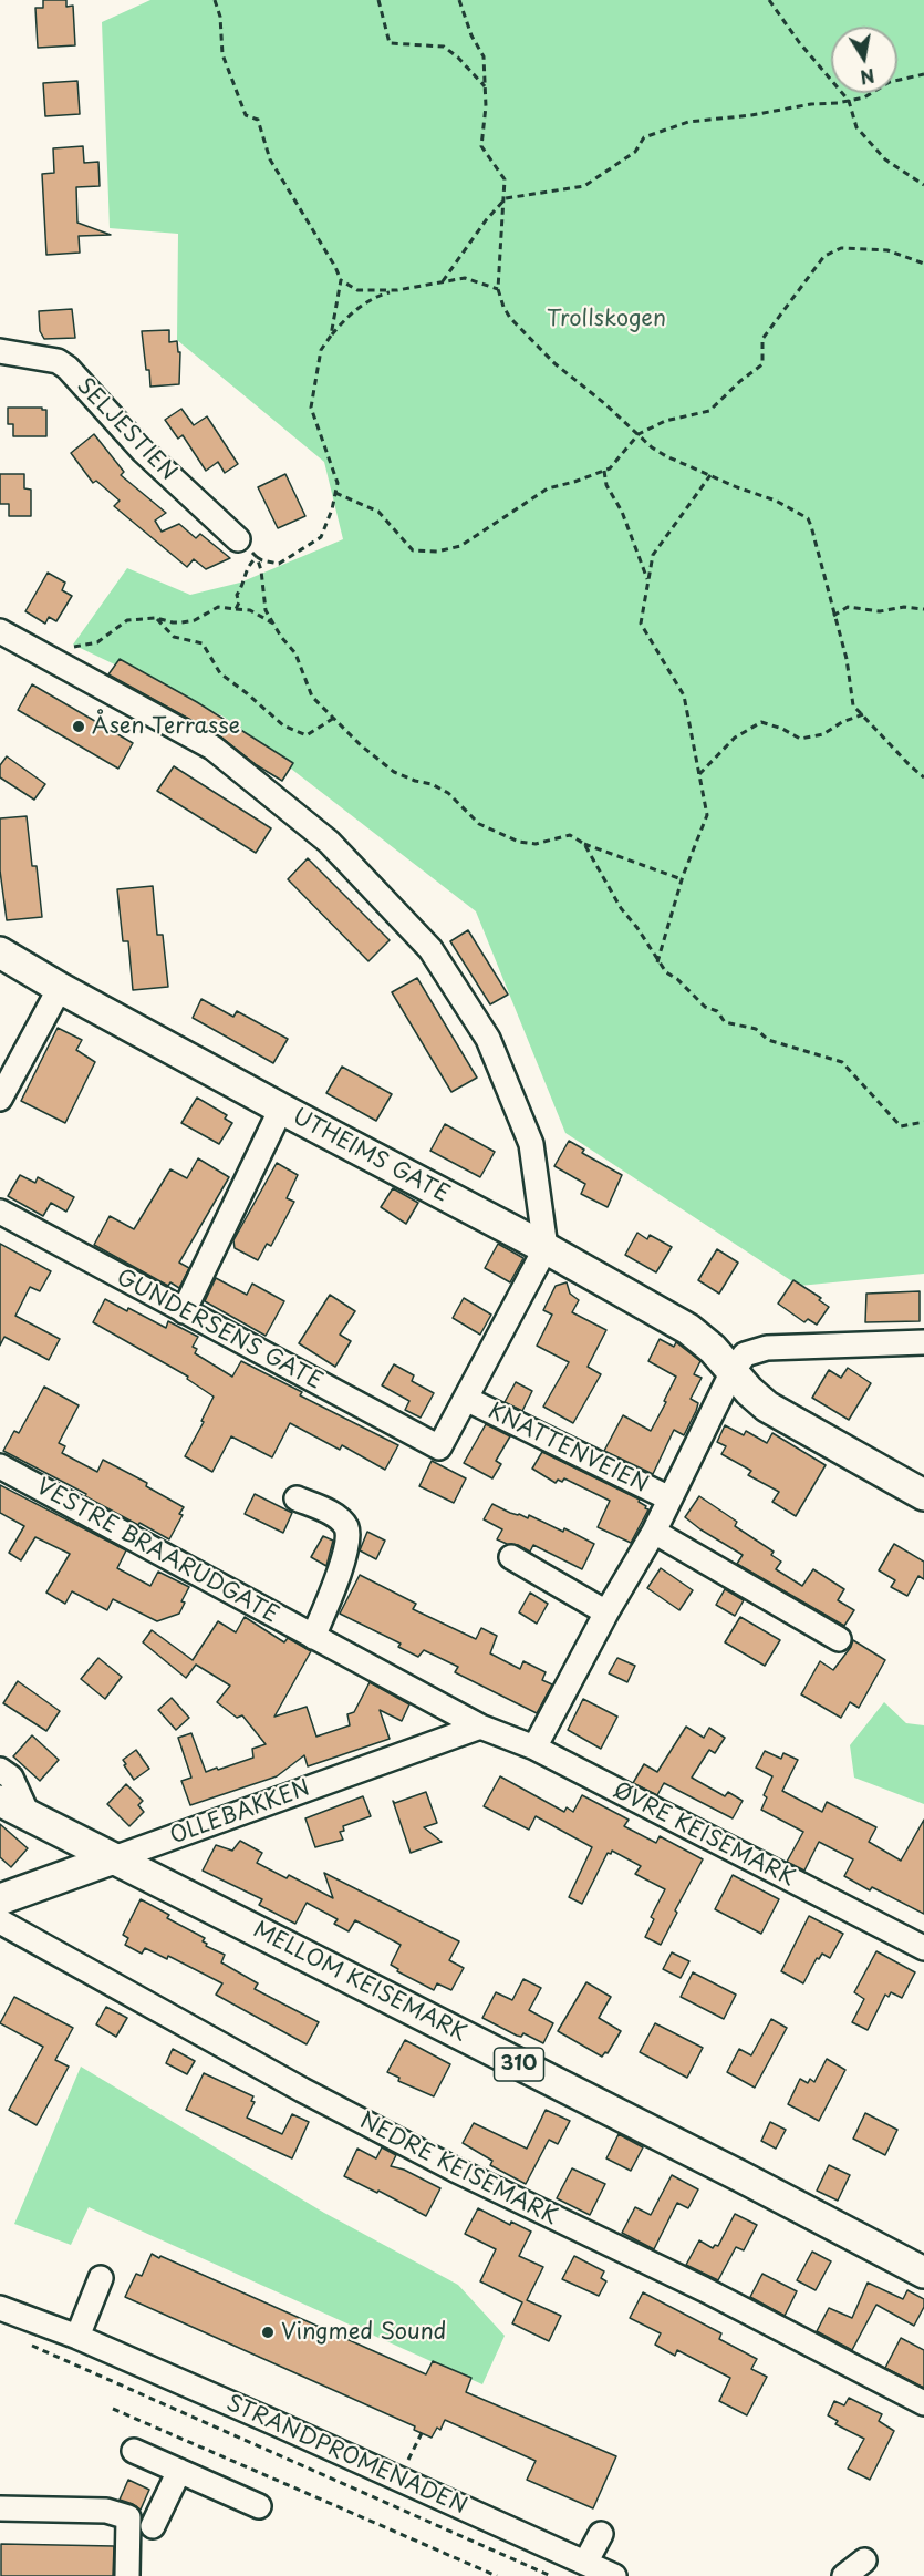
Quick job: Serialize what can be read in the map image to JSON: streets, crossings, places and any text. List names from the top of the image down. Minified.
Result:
{"streets":{"main road":["UTHEIMS GATE","OLLEBAKKEN","MELLOM KEISEMARK","310"],"street":["SELJESTIEN","GUNDERSENS GATE","KNATTENVEIEN","VESTRE BRAARUDGATE","ØVRE KEISEMARK","NEDRE KEISEMARK","STRANDPROMENADEN"]},"crossings":[["UTHEIMS GATE","KNATTENVEIEN"],["GUNDERSENS GATE","KNATTENVEIEN"],["VESTRE BRAARUDGATE","OLLEBAKKEN"],["VESTRE BRAARUDGATE","ØVRE KEISEMARK"],["OLLEBAKKEN","ØVRE KEISEMARK"],["OLLEBAKKEN","MELLOM KEISEMARK"],["OLLEBAKKEN","310"],["MELLOM KEISEMARK","310"]],"parks":["Trollskogen"],"places":["Åsen Terrasse","Vingmed Sound"],"north":"bottom"}
